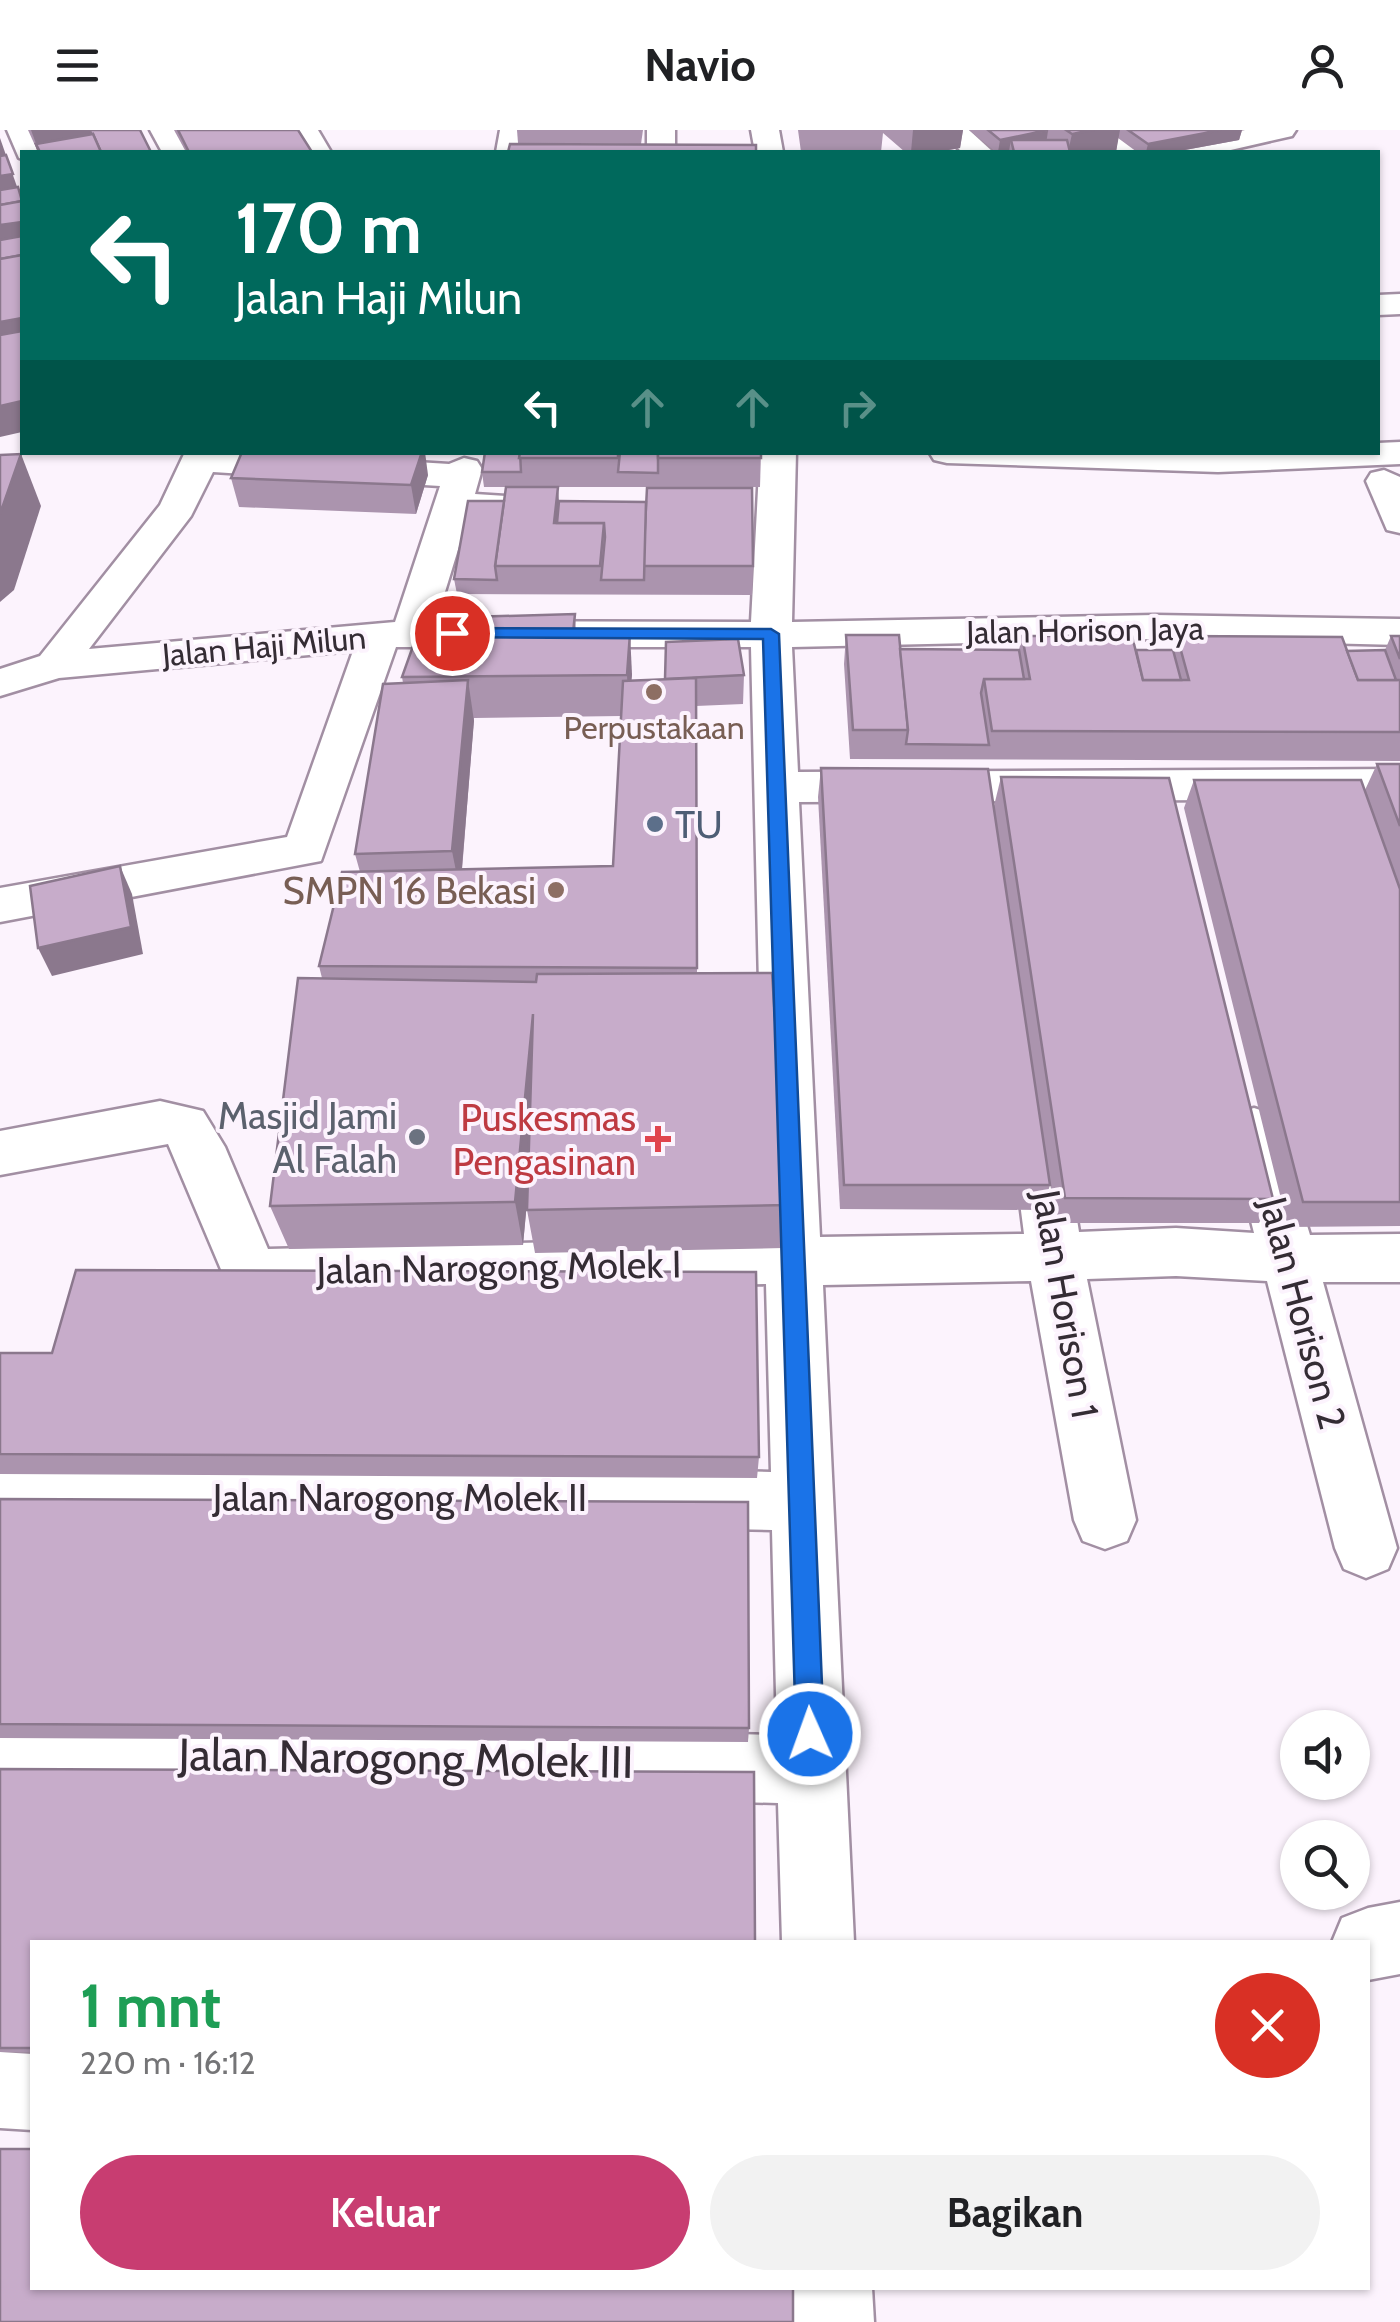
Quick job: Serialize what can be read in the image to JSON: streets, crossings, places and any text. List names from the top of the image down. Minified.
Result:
{"streets":{"street":["Jalan Horison Jaya","Jalan Haji Milun","Jalan Narogong Molek I","Jalan Horison 1","Jalan Horison 2","Jalan Narogong Molek II","Jalan Narogong Molek III"]},"crossings":[["Jalan Horison Jaya","Jalan Haji Milun"]],"places":{"other":["Perpustakaan","TU","SMPN 16 Bekasi","Masjid Jami Al Falah"],"health":["Puskesmas Pengasinan"]},"page":{"header":"Navio","turn":["170 m","Jalan Haji Milun"],"heading":["1 mnt","220 m · 16:12"],"buttons":["Keluar","Bagikan"]}}
